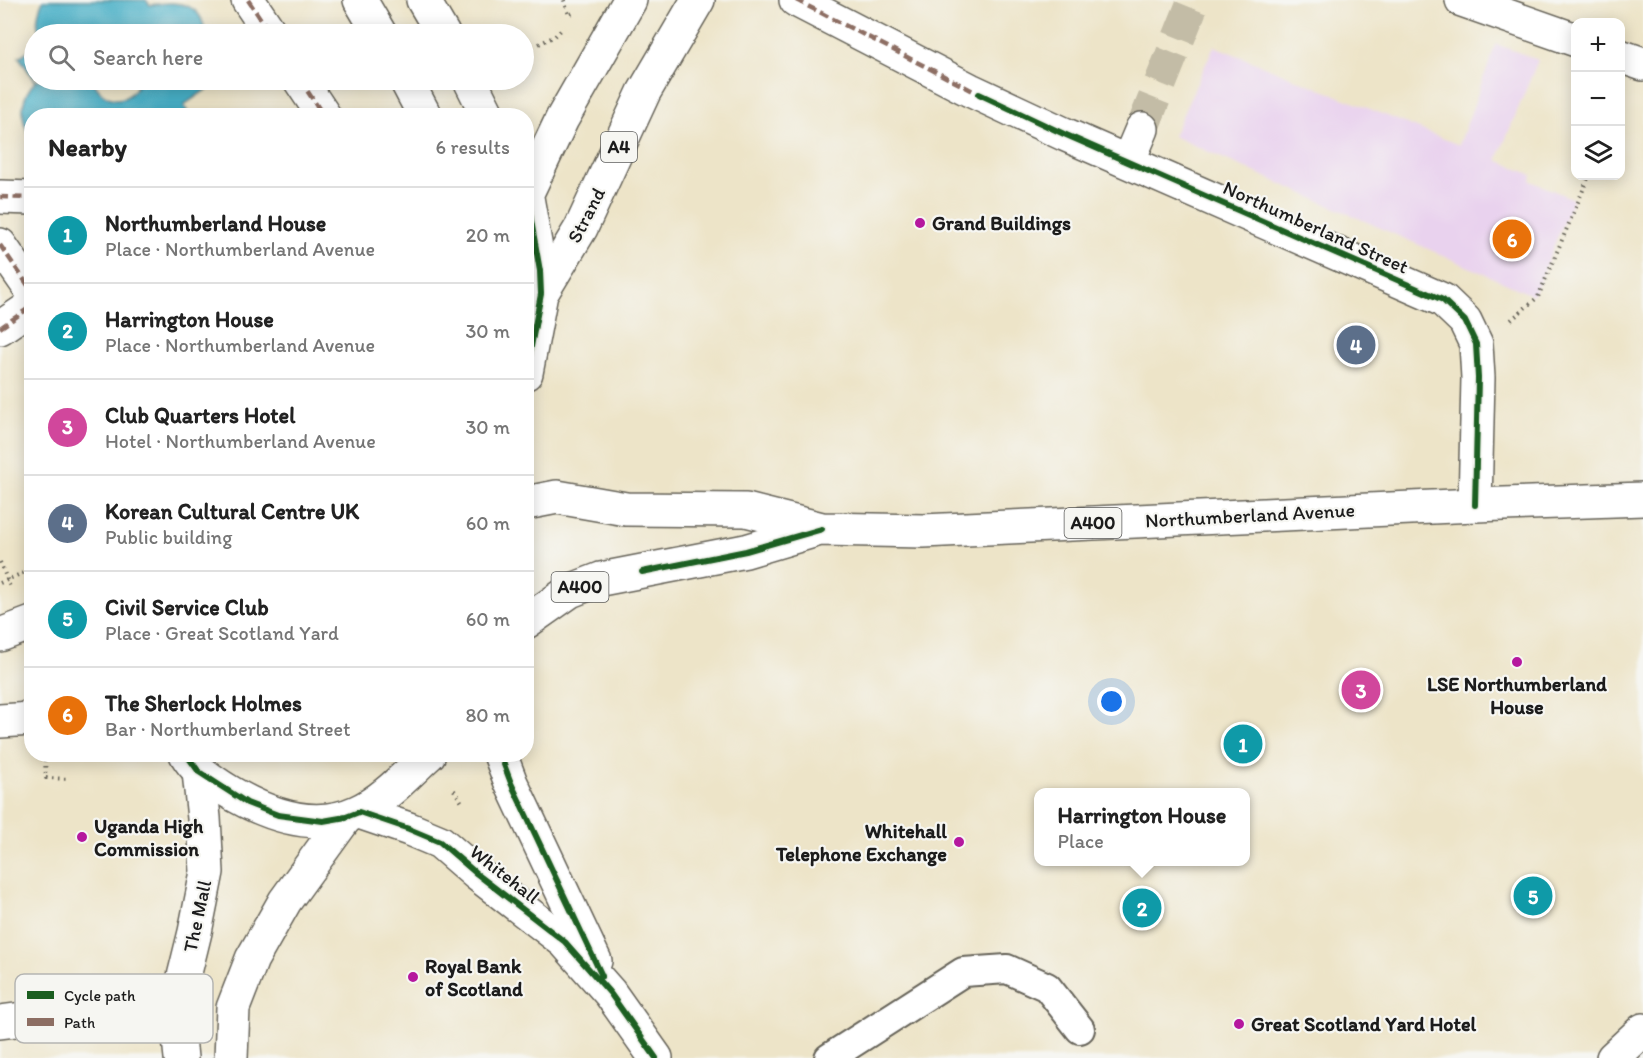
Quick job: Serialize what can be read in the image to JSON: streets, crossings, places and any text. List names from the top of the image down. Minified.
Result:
{"streets":{"main road":["A4","Strand","Northumberland Street","Northumberland Avenue","A400","Whitehall","The Mall"]},"crossings":[["Northumberland Street","Northumberland Avenue"]],"places":["Grand Buildings","LSE Northumberland House","Uganda High Commission","Whitehall Telephone Exchange","Royal Bank of Scotland","Great Scotland Yard Hotel"],"legend":["Cycle path","Path"],"page":{"map_buttons":["+","−"],"search":"Search here","heading":["Nearby","6 results"],"list":[{"mark":"1","name":"Northumberland House","note":"Place · Northumberland Avenue","value":"20 m"},{"mark":"2","name":"Harrington House","note":"Place · Northumberland Avenue","value":"30 m"},{"mark":"3","name":"Club Quarters Hotel","note":"Hotel · Northumberland Avenue","value":"30 m"},{"mark":"4","name":"Korean Cultural Centre UK","note":"Public building","value":"60 m"},{"mark":"5","name":"Civil Service Club","note":"Place · Great Scotland Yard","value":"60 m"},{"mark":"6","name":"The Sherlock Holmes","note":"Bar · Northumberland Street","value":"80 m"}],"pins":["6","4","3","1","5","2"],"popup":["Harrington House","Place"]}}
